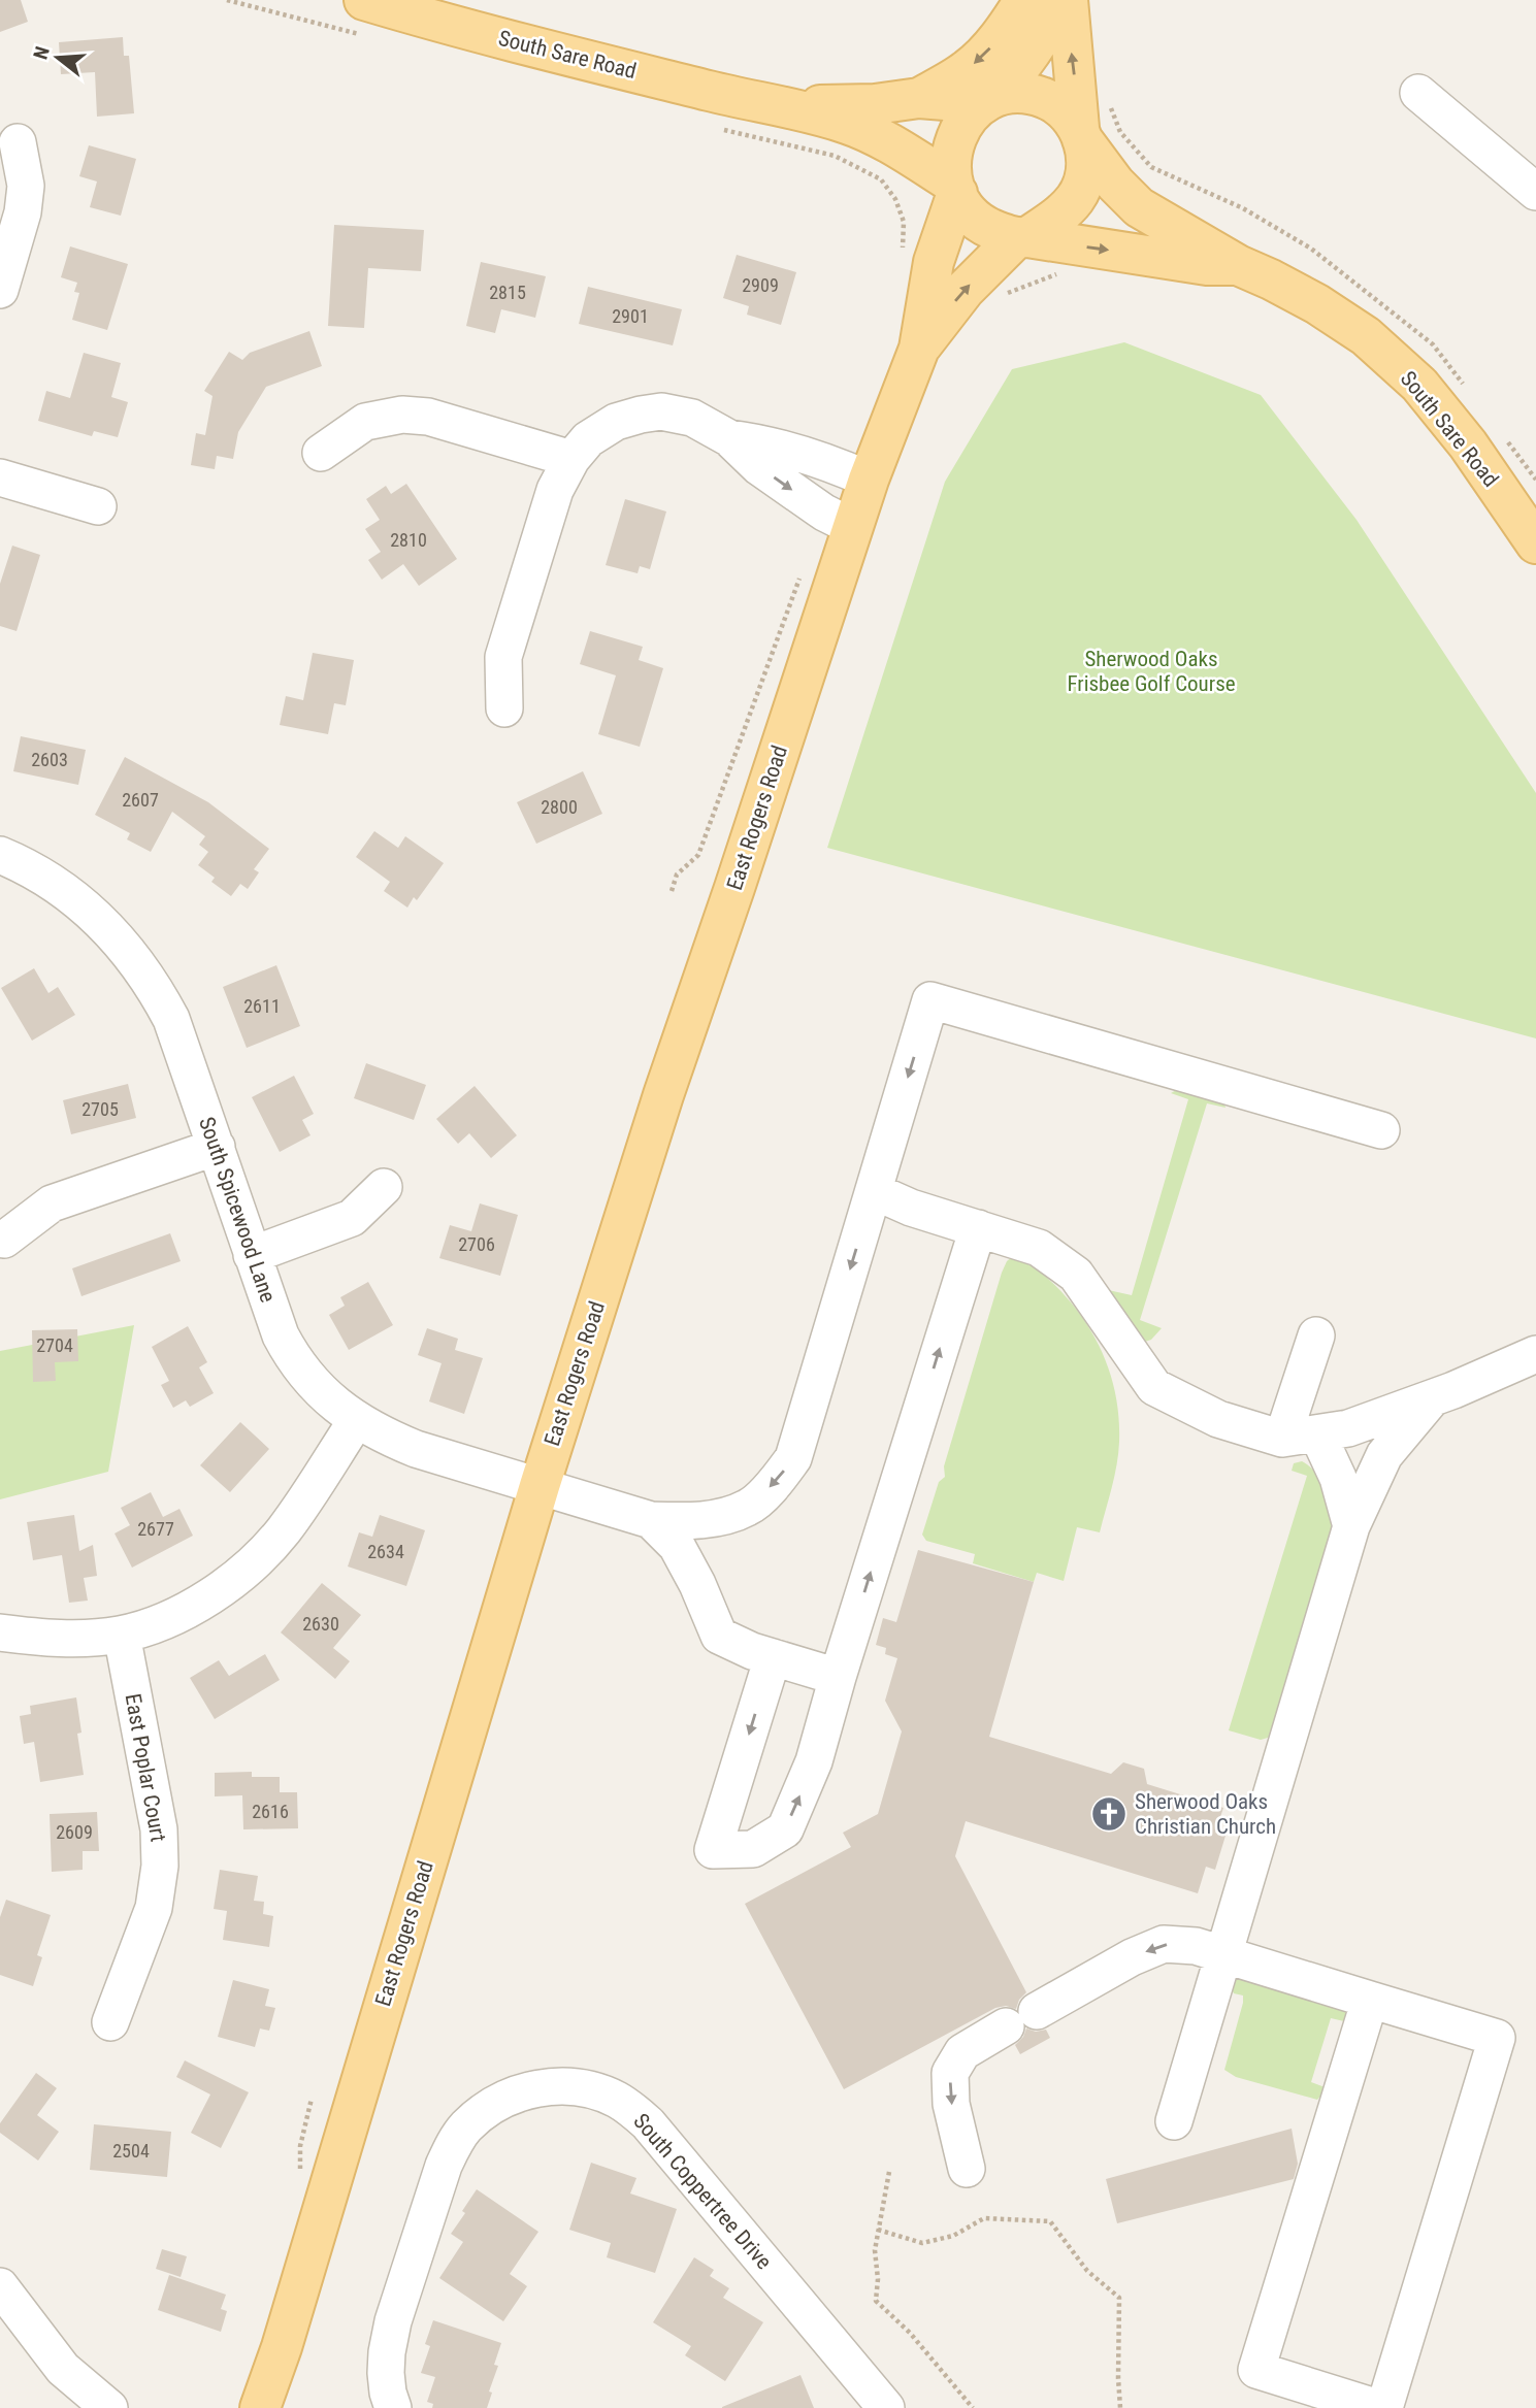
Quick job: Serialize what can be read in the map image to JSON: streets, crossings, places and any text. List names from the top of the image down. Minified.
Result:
{"streets":{"main road":["South Sare Road","East Rogers Road"],"street":["South Spicewood Lane","East Poplar Court","South Coppertree Drive"]},"crossings":[["South Sare Road","East Rogers Road"],["East Rogers Road","South Spicewood Lane"]],"parks":["Sherwood Oaks Frisbee Golf Course"],"places":{"church":["Sherwood Oaks Christian Church"]},"house_numbers":["2909","2815","2901","2810","2603","2607","2800","2611","2705","2706","2704","2677","2634","2630","2616","2609","2504"],"north":"left"}
